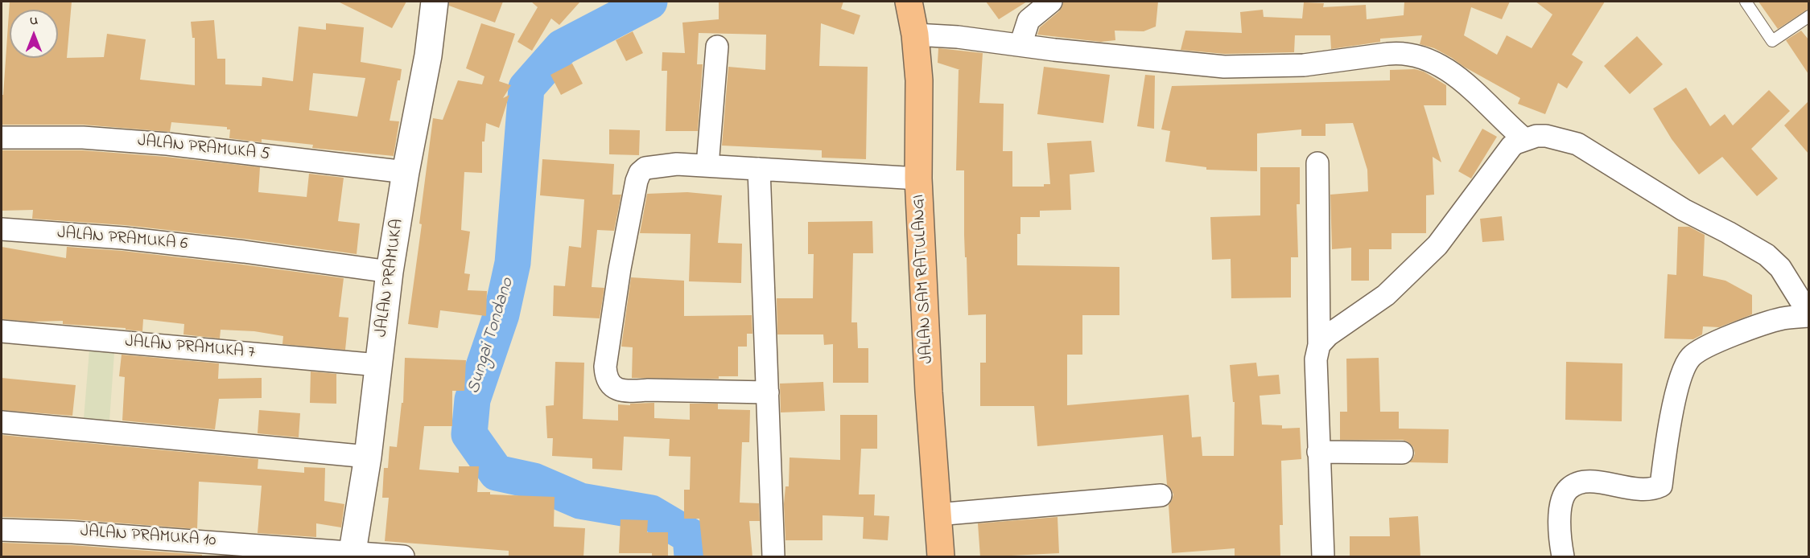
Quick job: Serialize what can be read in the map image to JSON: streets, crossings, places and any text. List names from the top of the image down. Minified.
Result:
{"streets":{"main road":["JALAN SAM RATULANGI"],"street":["JALAN PRAMUKA 5","JALAN PRAMUKA 6","JALAN PRAMUKA","JALAN PRAMUKA 7","JALAN PRAMUKA 10"]},"crossings":[["JALAN PRAMUKA 5","JALAN PRAMUKA"],["JALAN PRAMUKA 6","JALAN PRAMUKA"],["JALAN PRAMUKA","JALAN PRAMUKA 7"],["JALAN PRAMUKA","JALAN PRAMUKA 10"]],"water":["Sungai Tondano"],"north":"top"}
